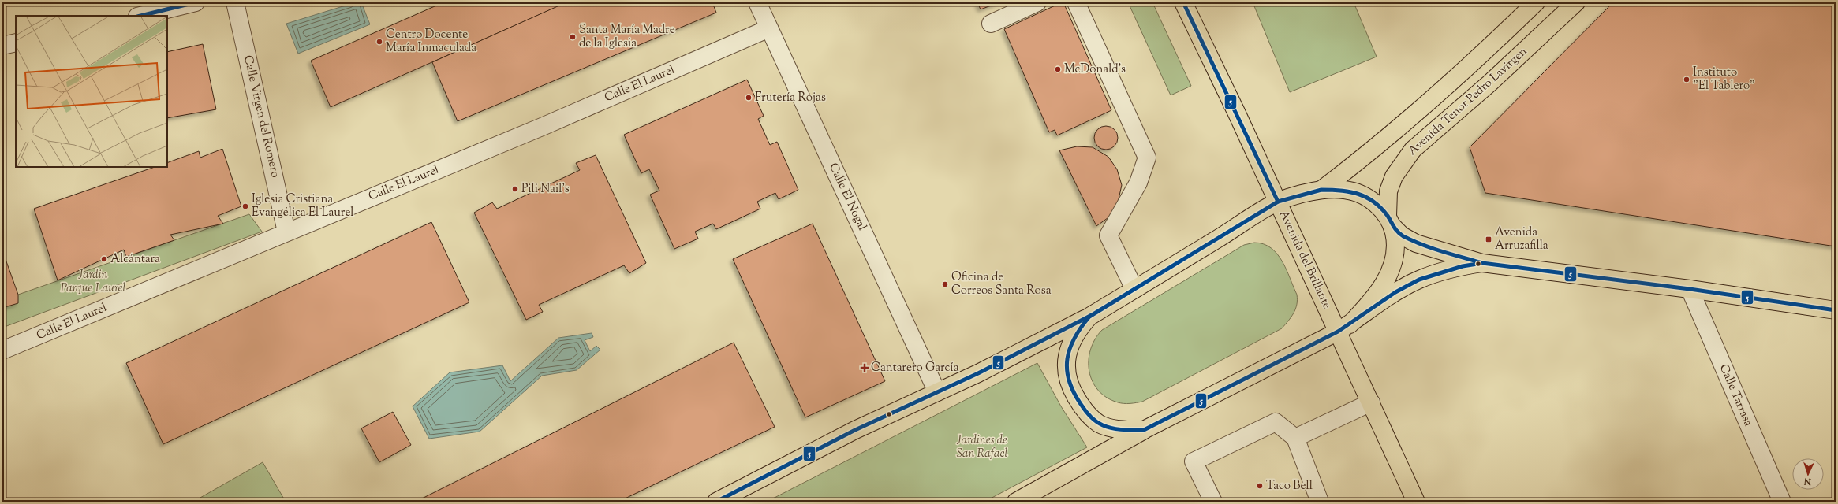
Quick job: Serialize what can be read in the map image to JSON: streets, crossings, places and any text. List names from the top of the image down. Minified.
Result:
{"streets":{"main road":["Avenida Tenor Pedro Lavirgen","Avenida del Brillante"],"street":["Calle El Laurel","Calle Virgen del Romero","Calle El Nogal","Calle Tarrasa"]},"crossings":[["Calle El Laurel","Calle Virgen del Romero"],["Calle El Laurel","Calle El Nogal"],["Avenida Tenor Pedro Lavirgen","Avenida del Brillante"]],"parks":["Jardin Parque Laurel","Jardines de San Rafael"],"places":{"other":["Santa María Madre de la Iglesia","Centro Docente María Inmaculada","McDonald's","Instituto \"El Tablero\"","Frutería Rojas","Pili Nail's","Iglesia Cristiana Evangélica El Laurel","Alcántara","Oficina de Correos Santa Rosa","Taco Bell"],"transit":["Avenida Arruzafilla"],"health":["Cantarero García"]},"lines":["transit line 5"],"north":"bottom"}
